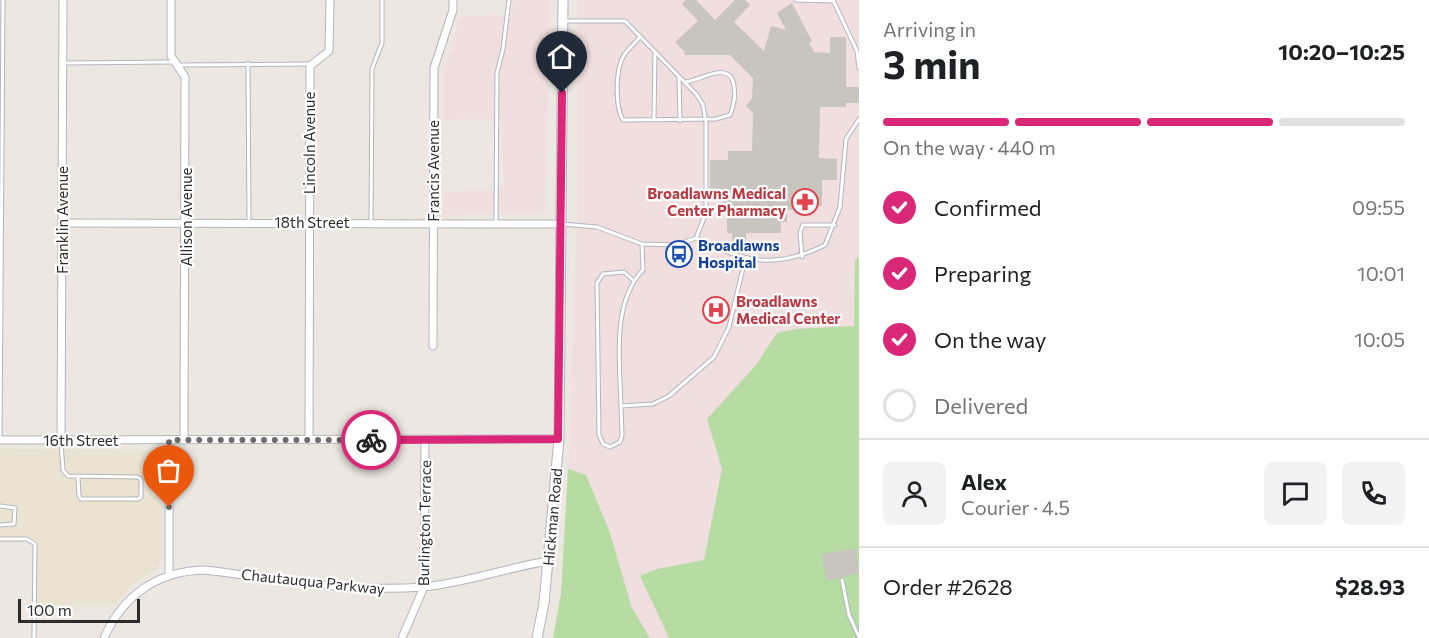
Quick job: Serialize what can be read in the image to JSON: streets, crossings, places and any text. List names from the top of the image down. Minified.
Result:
{"streets":{"main road":["Hickman Road"],"street":["Lincoln Avenue","Francis Avenue","Allison Avenue","Franklin Avenue","18th Street","16th Street","Burlington Terrace","Chautauqua Parkway"]},"crossings":[["Lincoln Avenue","18th Street"],["Lincoln Avenue","16th Street"],["Francis Avenue","18th Street"],["Allison Avenue","18th Street"],["Allison Avenue","16th Street"],["Franklin Avenue","18th Street"],["Franklin Avenue","16th Street"],["18th Street","Hickman Road"],["16th Street","Hickman Road"],["16th Street","Burlington Terrace"],["Hickman Road","Chautauqua Parkway"],["Burlington Terrace","Chautauqua Parkway"]],"places":{"pharmacy":["Broadlawns Medical Center Pharmacy"],"bus stop":["Broadlawns Hospital"],"hospital":["Broadlawns Medical Center"]},"scale_bar":"100 m","page":{"heading":["3 min","Arriving in","10:20–10:25"],"panel":["Alex","Courier · 4.5","Order #2628","$28.93"],"bar":"On the way · 440 m","list":[["Confirmed","09:55"],["Preparing","10:01"],["On the way","10:05"],"Delivered"],"scale":"100 m"}}
